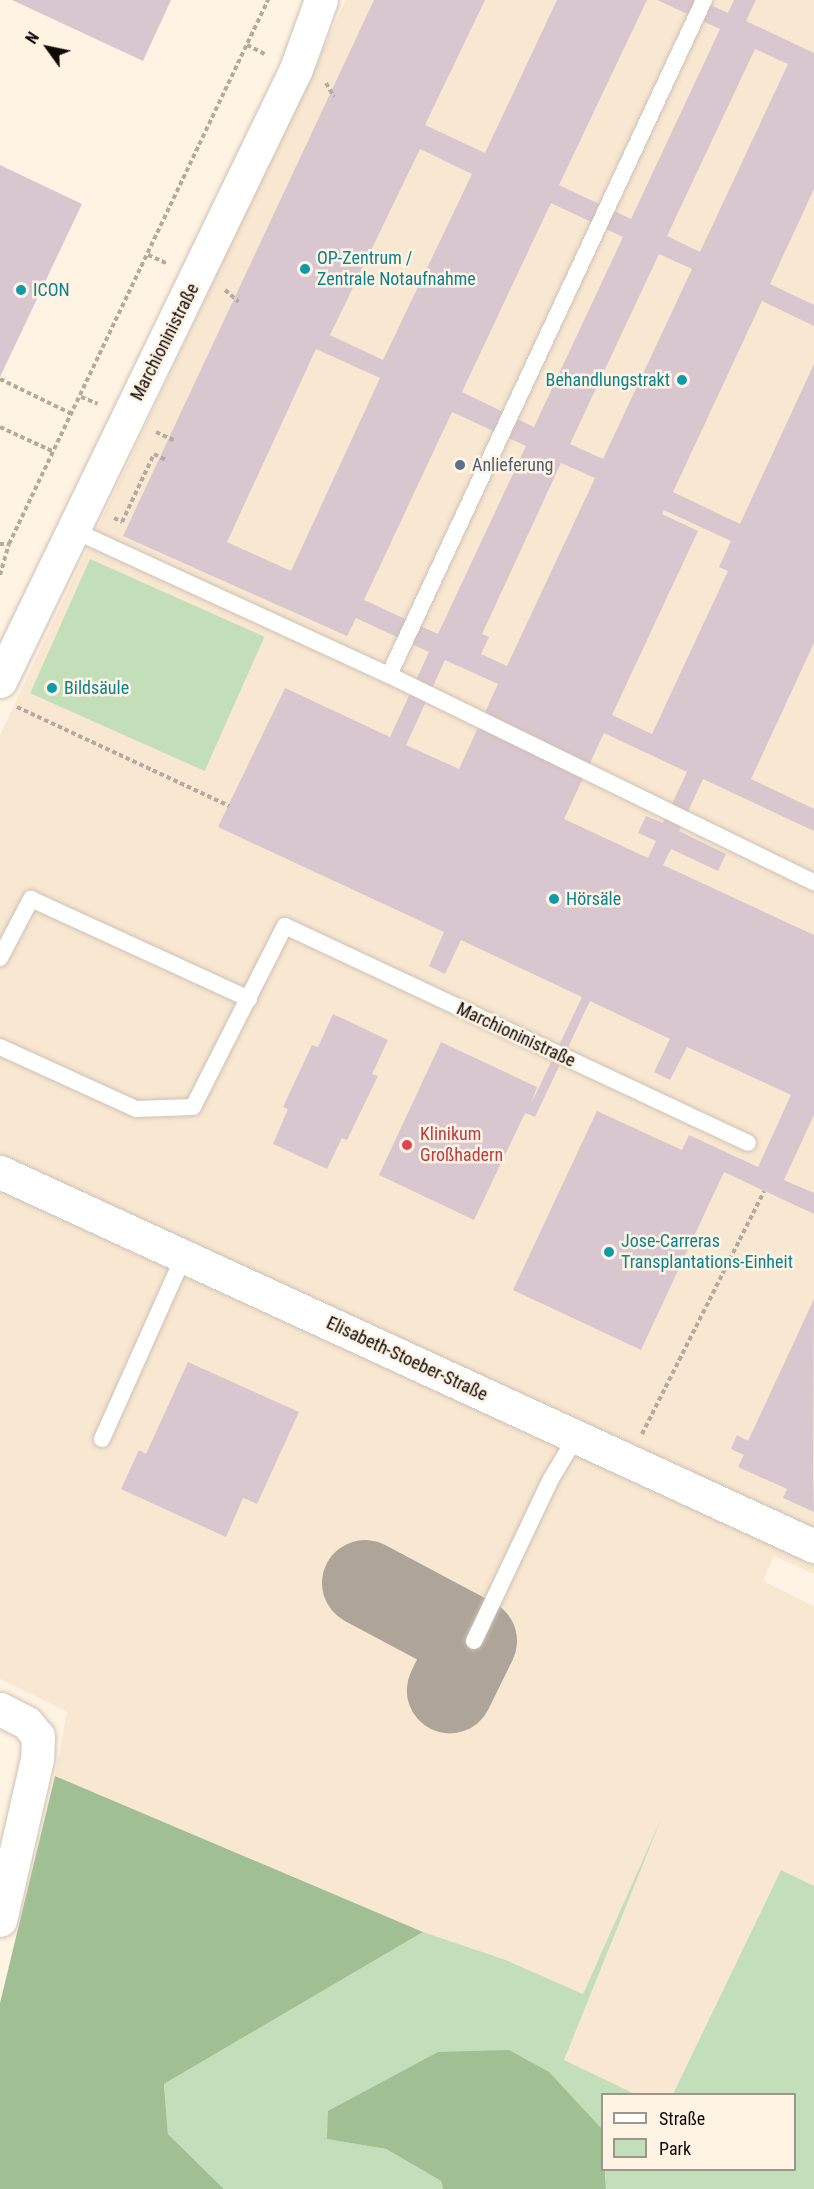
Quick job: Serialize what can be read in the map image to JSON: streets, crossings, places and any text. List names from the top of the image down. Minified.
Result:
{"streets":{"street":["Marchioninistraße","Elisabeth-Stoeber-Straße"]},"places":["OP-Zentrum / Zentrale Notaufnahme","ICON","Behandlungstrakt","Anlieferung","Bildsäule","Hörsäle","Klinikum Großhadern","Jose-Carreras Transplantations-Einheit"],"legend":["Straße","Park"],"north":"top left"}
